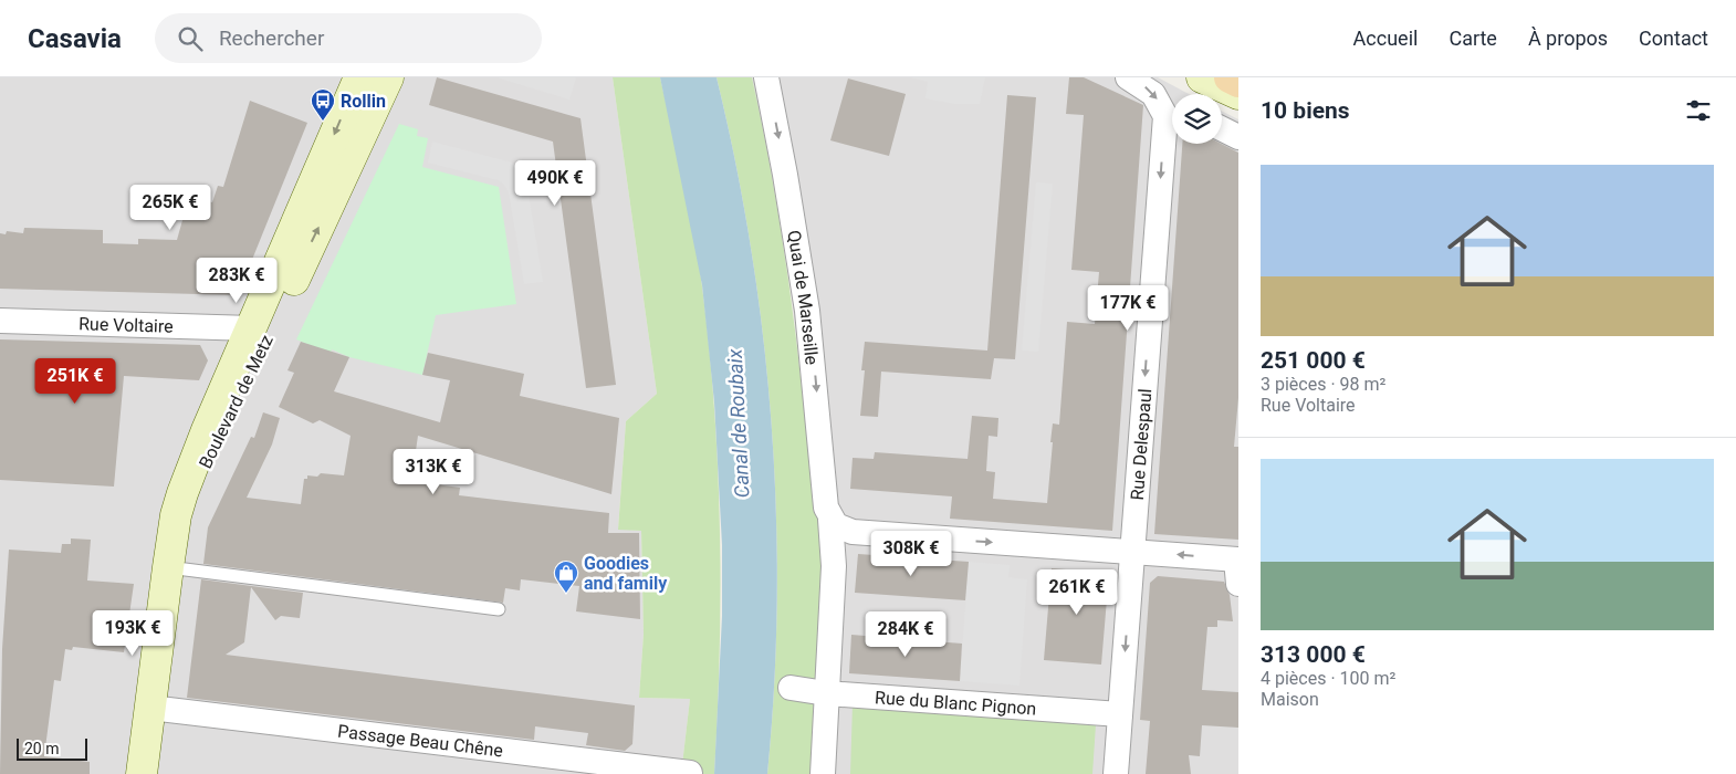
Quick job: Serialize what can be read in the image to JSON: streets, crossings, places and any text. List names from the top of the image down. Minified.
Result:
{"streets":{"main road":["Boulevard de Metz"],"street":["Quai de Marseille","Rue Voltaire","Rue Delespaul","Rue du Blanc Pignon","Passage Beau Chêne"]},"crossings":[["Quai de Marseille","Rue du Blanc Pignon"],["Rue Voltaire","Boulevard de Metz"],["Boulevard de Metz","Passage Beau Chêne"],["Rue Delespaul","Rue du Blanc Pignon"]],"one_way":["Quai de Marseille","Rue Delespaul"],"water":["Canal de Roubaix"],"places":{"bus stop":["Rollin"],"shop":["Goodies and family"]},"scale_bar":"20 m","page":{"header":"Casavia","search":"Rechercher","nav":["Accueil","Carte","À propos","Contact"],"heading":"10 biens","list":[{"name":"251 000 €","note":"3 pièces · 98 m² · Rue Voltaire"},{"name":"313 000 €","note":"4 pièces · 100 m² · Maison"}],"price":["490K €","265K €","283K €","177K €","251K €","313K €","308K €","261K €","193K €","284K €"],"scale":"20 m"}}
